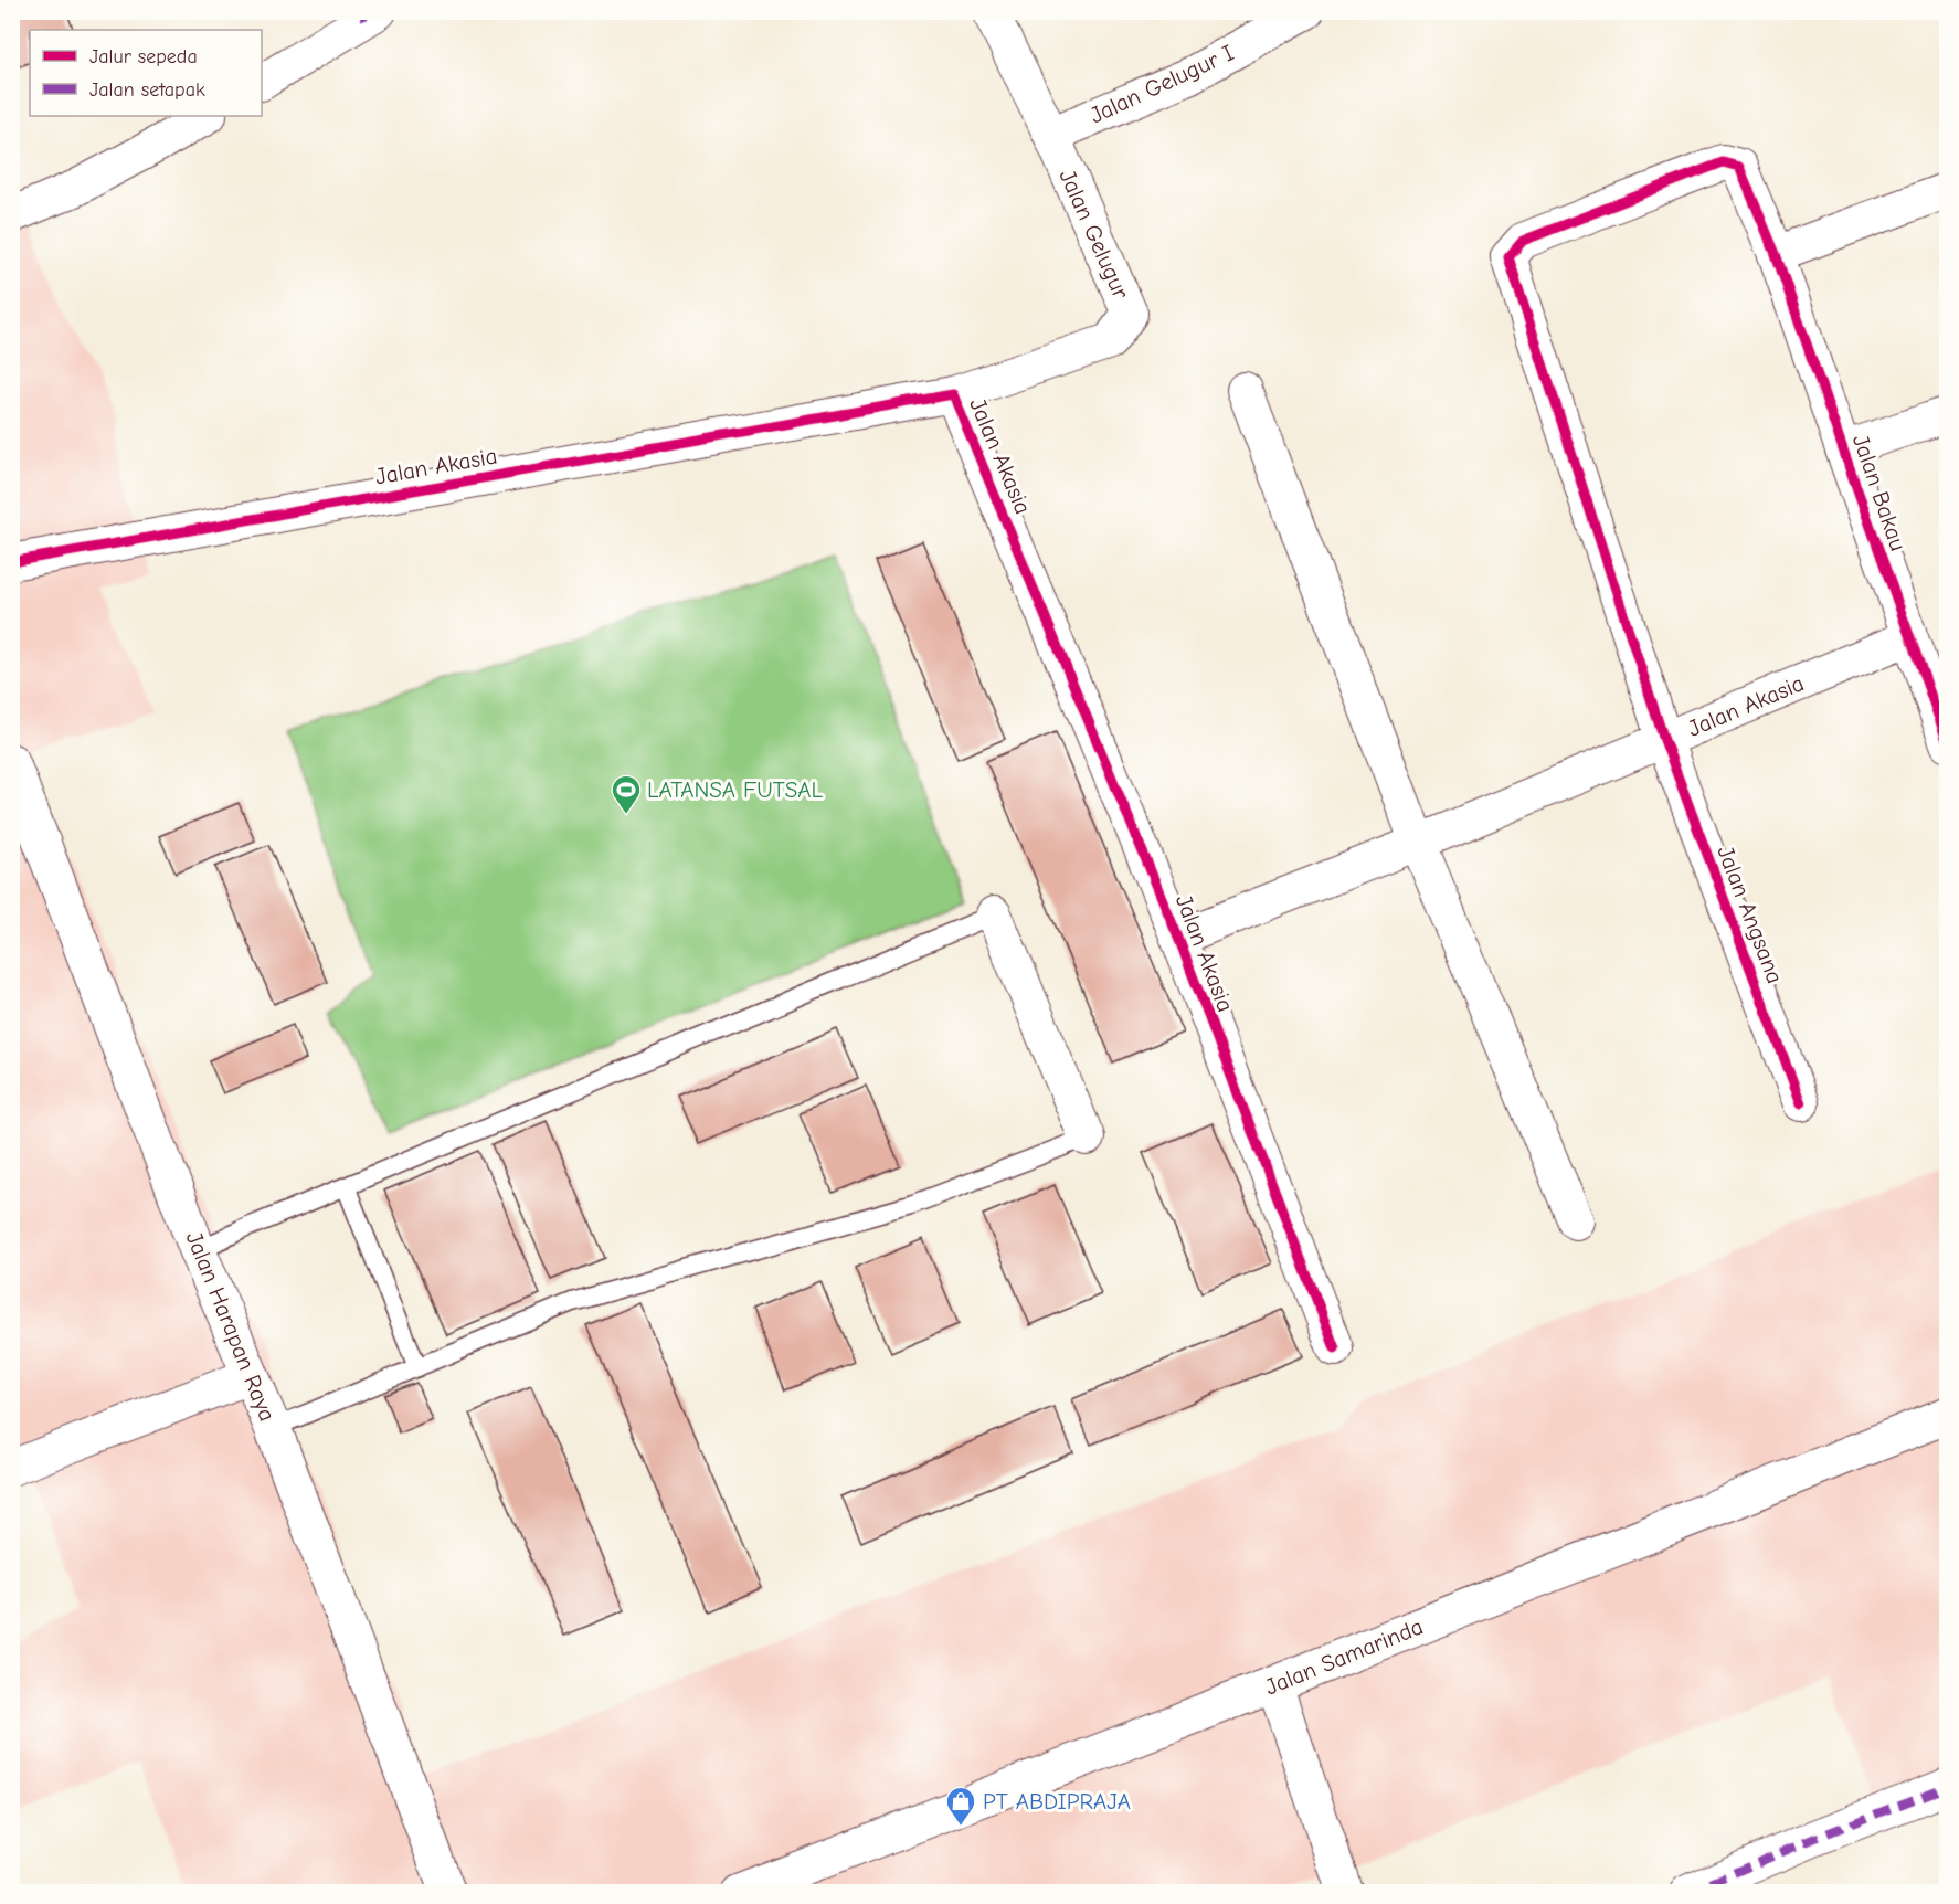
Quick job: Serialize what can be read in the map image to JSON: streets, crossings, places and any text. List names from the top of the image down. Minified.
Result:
{"streets":{"street":["Jalan Gelugur I","Jalan Gelugur","Jalan Akasia","Jalan Bakau","Jalan Angsana","Jalan Harapan Raya","Jalan Samarinda"]},"crossings":[["Jalan Gelugur I","Jalan Gelugur"],["Jalan Gelugur","Jalan Akasia"],["Jalan Akasia","Jalan Bakau"],["Jalan Akasia","Jalan Angsana"],["Jalan Bakau","Jalan Angsana"]],"places":{"sports":["LATANSA FUTSAL"],"shop":["PT ABDIPRAJA"]},"legend":["Jalur sepeda","Jalan setapak"]}
